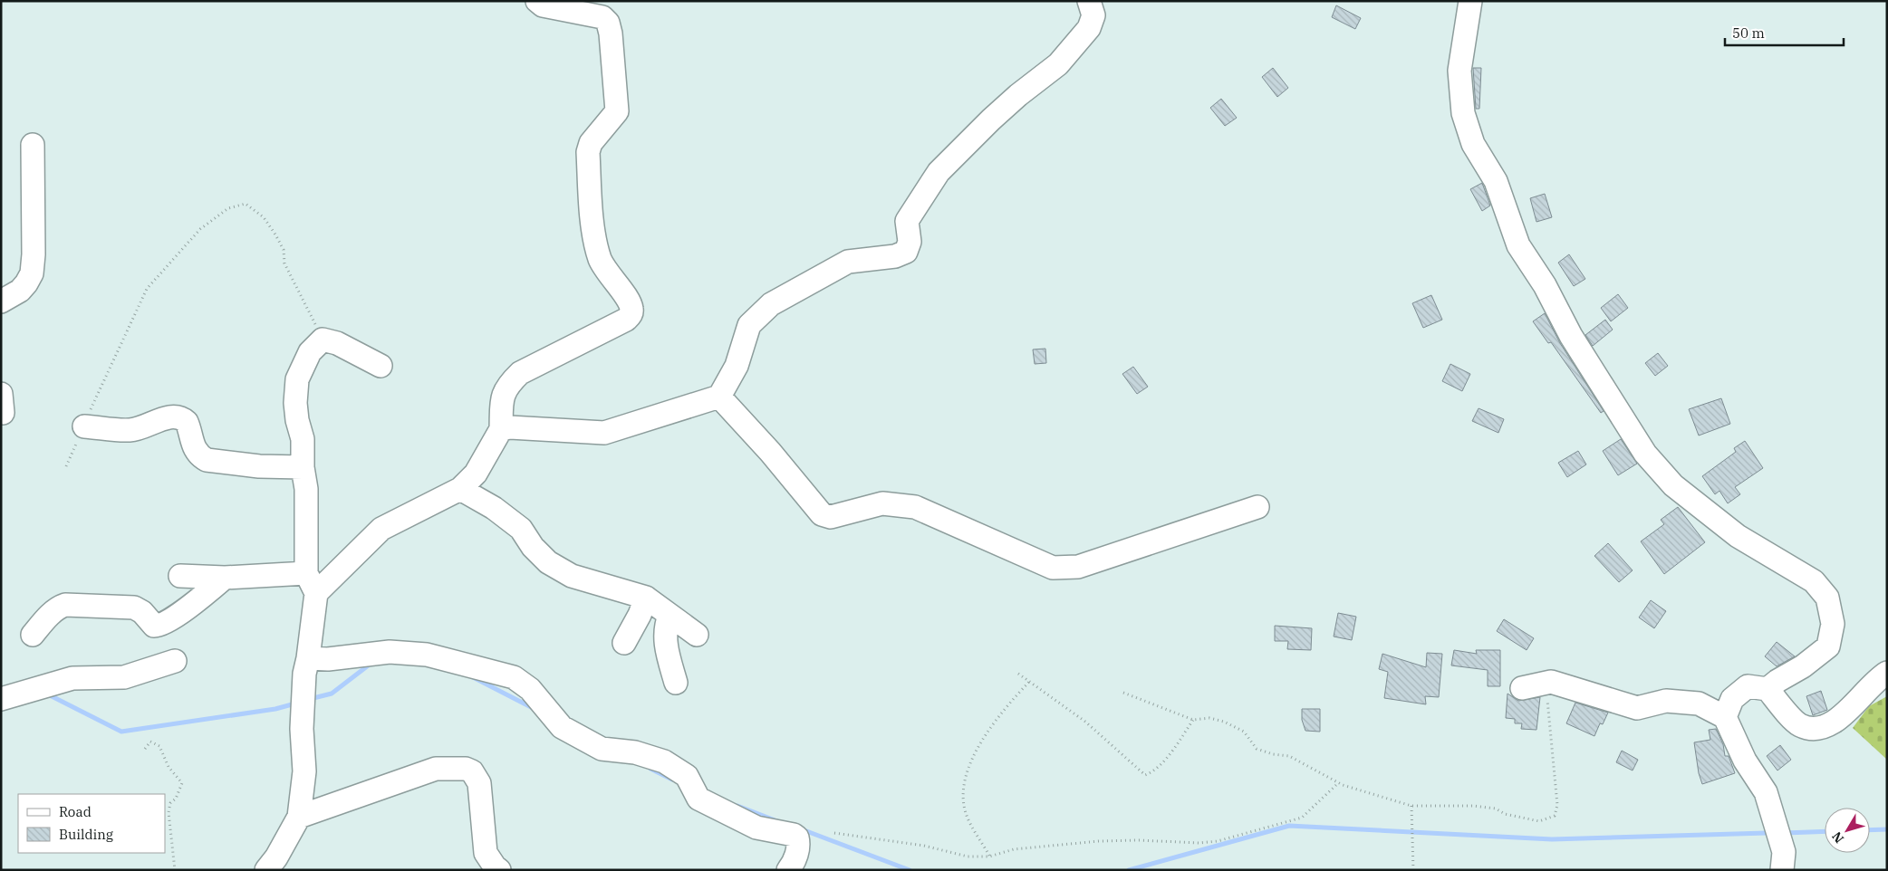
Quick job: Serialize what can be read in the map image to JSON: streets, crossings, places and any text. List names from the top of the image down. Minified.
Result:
{"legend":["Road","Building"],"scale_bar":"50 m","north":"bottom left"}
